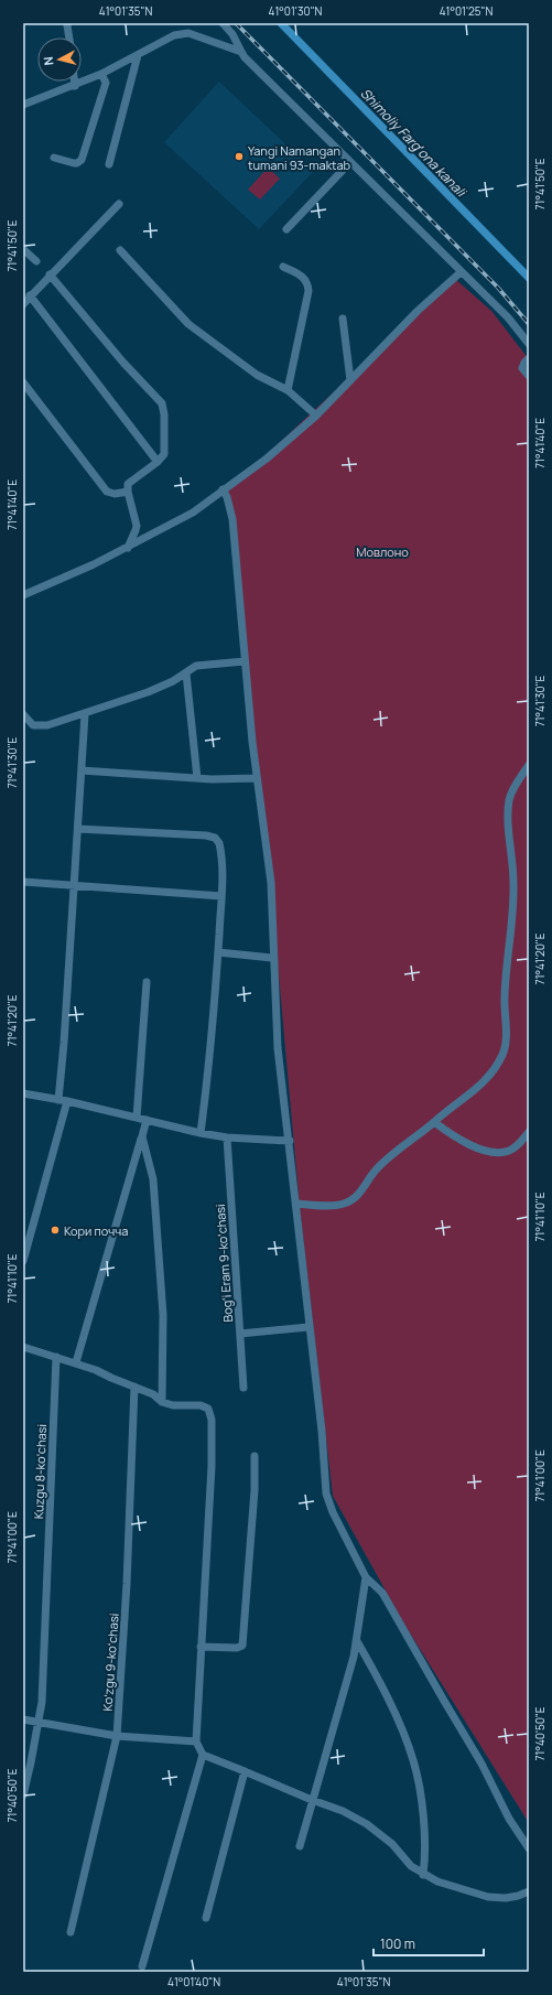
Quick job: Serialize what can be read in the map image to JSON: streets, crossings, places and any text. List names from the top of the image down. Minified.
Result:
{"streets":{"street":["Bogʻi Eram 9-koʻchasi","Kuzgu 8-koʻchasi","Koʻzgu 9-koʻchasi"]},"water":["Shimoliy Fargʻona kanali"],"parks":["Мовлоно"],"places":["Yangi Namangan tumani 93-maktab","Кори почча"],"scale_bar":"100 m","north":"left","coordinates":["41°01'35\"N","41°01'30\"N","41°01'25\"N","71°41'50\"E","71°41'40\"E","71°41'30\"E","71°41'20\"E","71°41'10\"E","71°41'00\"E","71°40'50\"E","41°01'40\"N"]}
